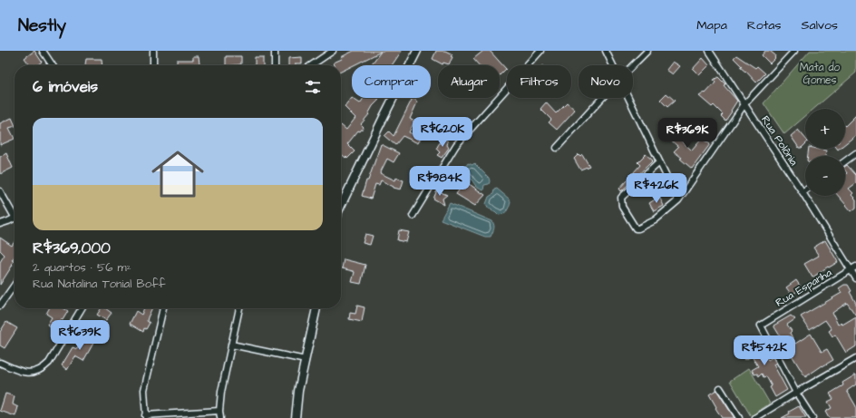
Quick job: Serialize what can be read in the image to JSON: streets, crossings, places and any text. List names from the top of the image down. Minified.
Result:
{"streets":{"street":["Rua Polônia","Rua Espanha"]},"crossings":[["Rua Polônia","Rua Espanha"]],"parks":["Mata do Gomes"],"page":{"header":"Nestly","nav":["Mapa","Rotas","Salvos"],"chip":["Comprar","Alugar","Filtros","Novo"],"heading":"6 imóveis","map_buttons":["+","−"],"list":[{"name":"R$369,000","note":"2 quartos · 56 m² · Rua Natalina Tonial Boff"}],"price":["R$620K","R$369K","R$984K","R$426K","R$639K","R$542K"]}}
